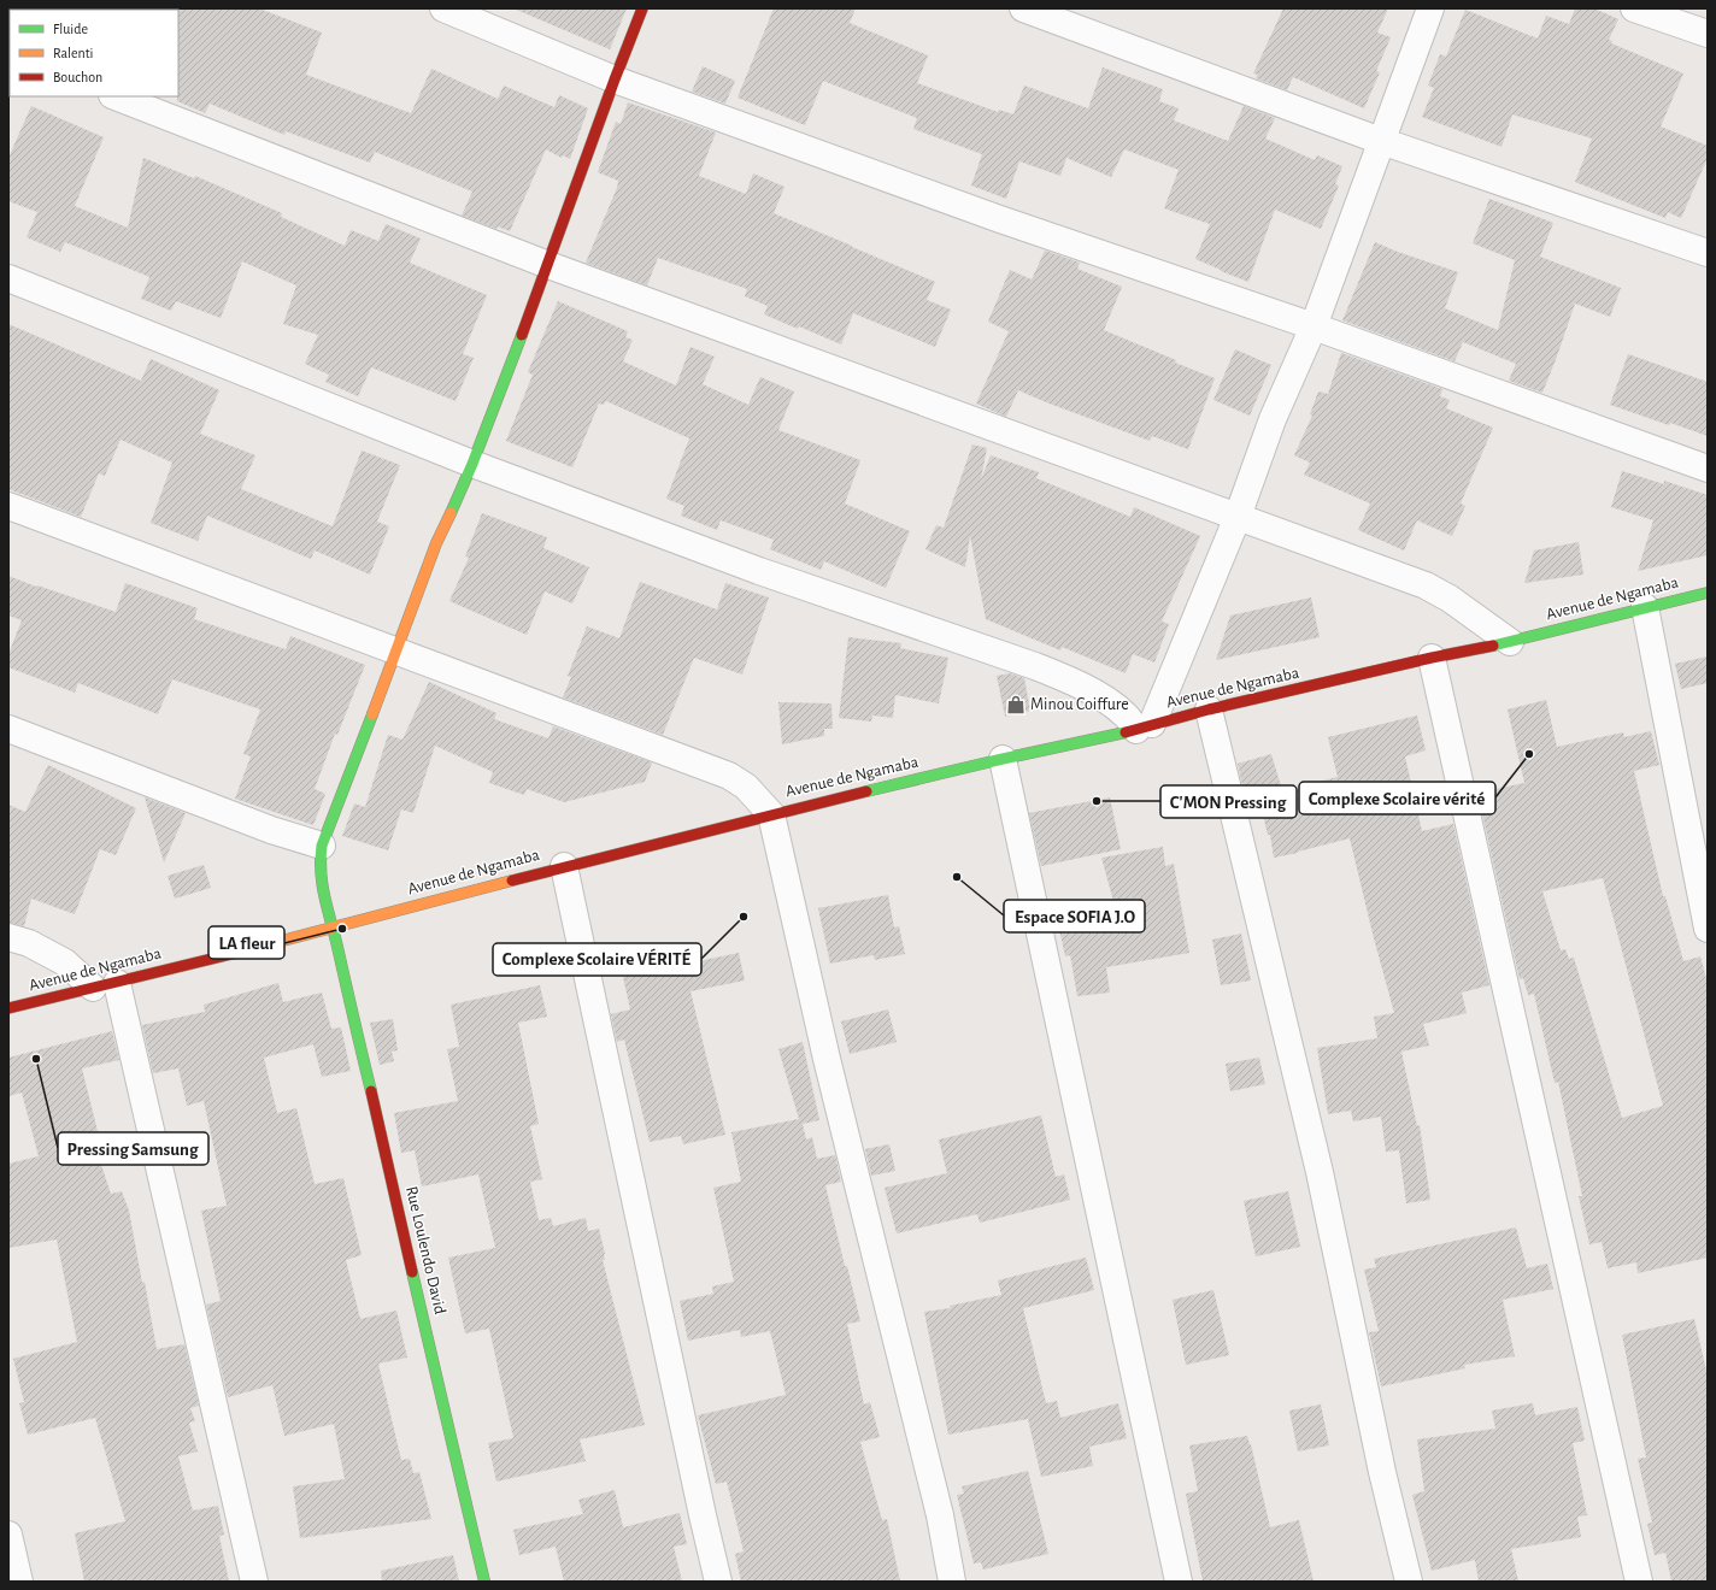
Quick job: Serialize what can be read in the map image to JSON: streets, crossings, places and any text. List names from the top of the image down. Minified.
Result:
{"streets":{"main road":["Avenue de Ngamaba","Rue Loulendo David"]},"crossings":[["Avenue de Ngamaba","Rue Loulendo David"]],"places":{"shop":["Minou Coiffure"],"other":["Complexe Scolaire vérité","C'MON Pressing","Espace SOFIA J.O","Complexe Scolaire VÉRITÉ","LA fleur","Pressing Samsung"]},"legend":["Fluide","Ralenti","Bouchon"]}
